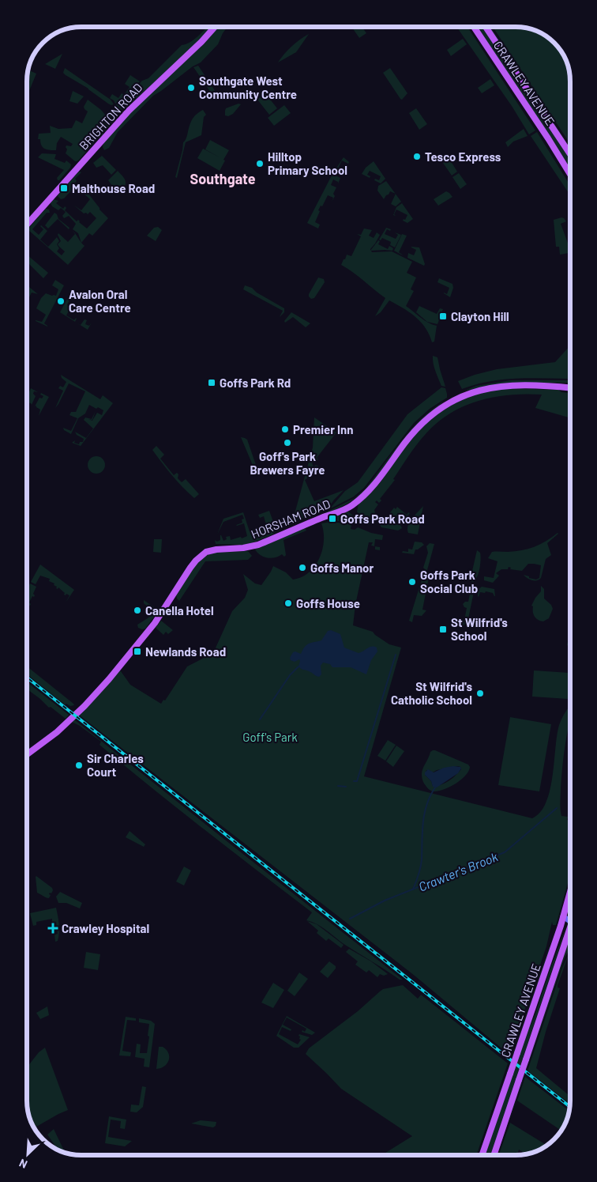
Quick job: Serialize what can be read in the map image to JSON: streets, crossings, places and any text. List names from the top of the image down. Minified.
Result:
{"streets":{"main road":["CRAWLEY AVENUE","BRIGHTON ROAD","HORSHAM ROAD"]},"districts":["Southgate"],"water":["Crawter's Brook"],"parks":["Goff's Park"],"places":{"other":["Southgate West Community Centre","Tesco Express","Hilltop Primary School","Avalon Oral Care Centre","Premier Inn","Goff's Park Brewers Fayre","Goffs Manor","Goffs Park Social Club","Goffs House","Canella Hotel","St Wilfrid's Catholic School","Sir Charles Court"],"transit":["Malthouse Road","Clayton Hill","Goffs Park Rd","Goffs Park Road","St Wilfrid's School","Newlands Road"],"health":["Crawley Hospital"]},"north":"bottom left"}
